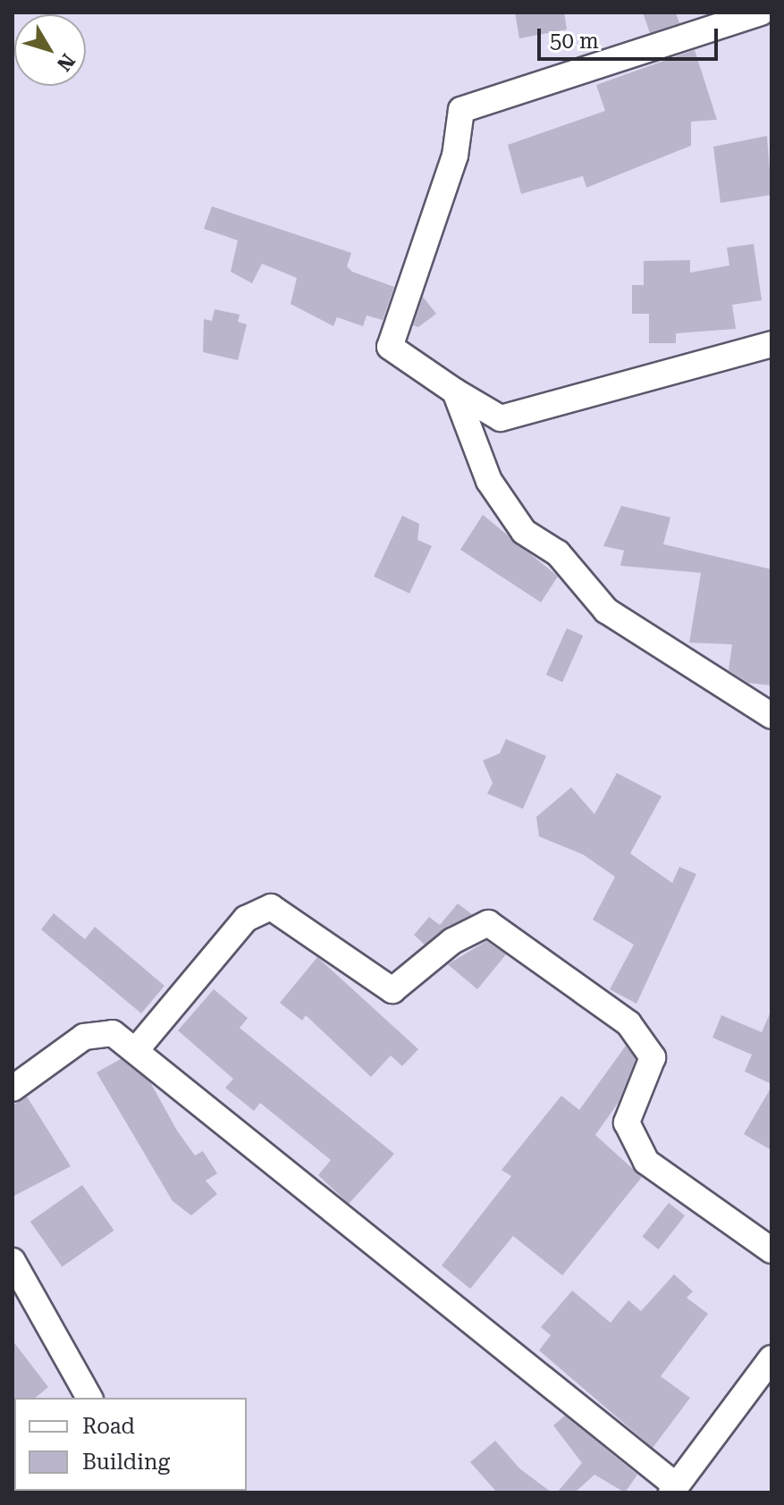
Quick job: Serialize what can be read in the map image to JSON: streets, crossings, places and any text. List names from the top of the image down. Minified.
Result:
{"legend":["Road","Building"],"scale_bar":"50 m","north":"bottom right"}
